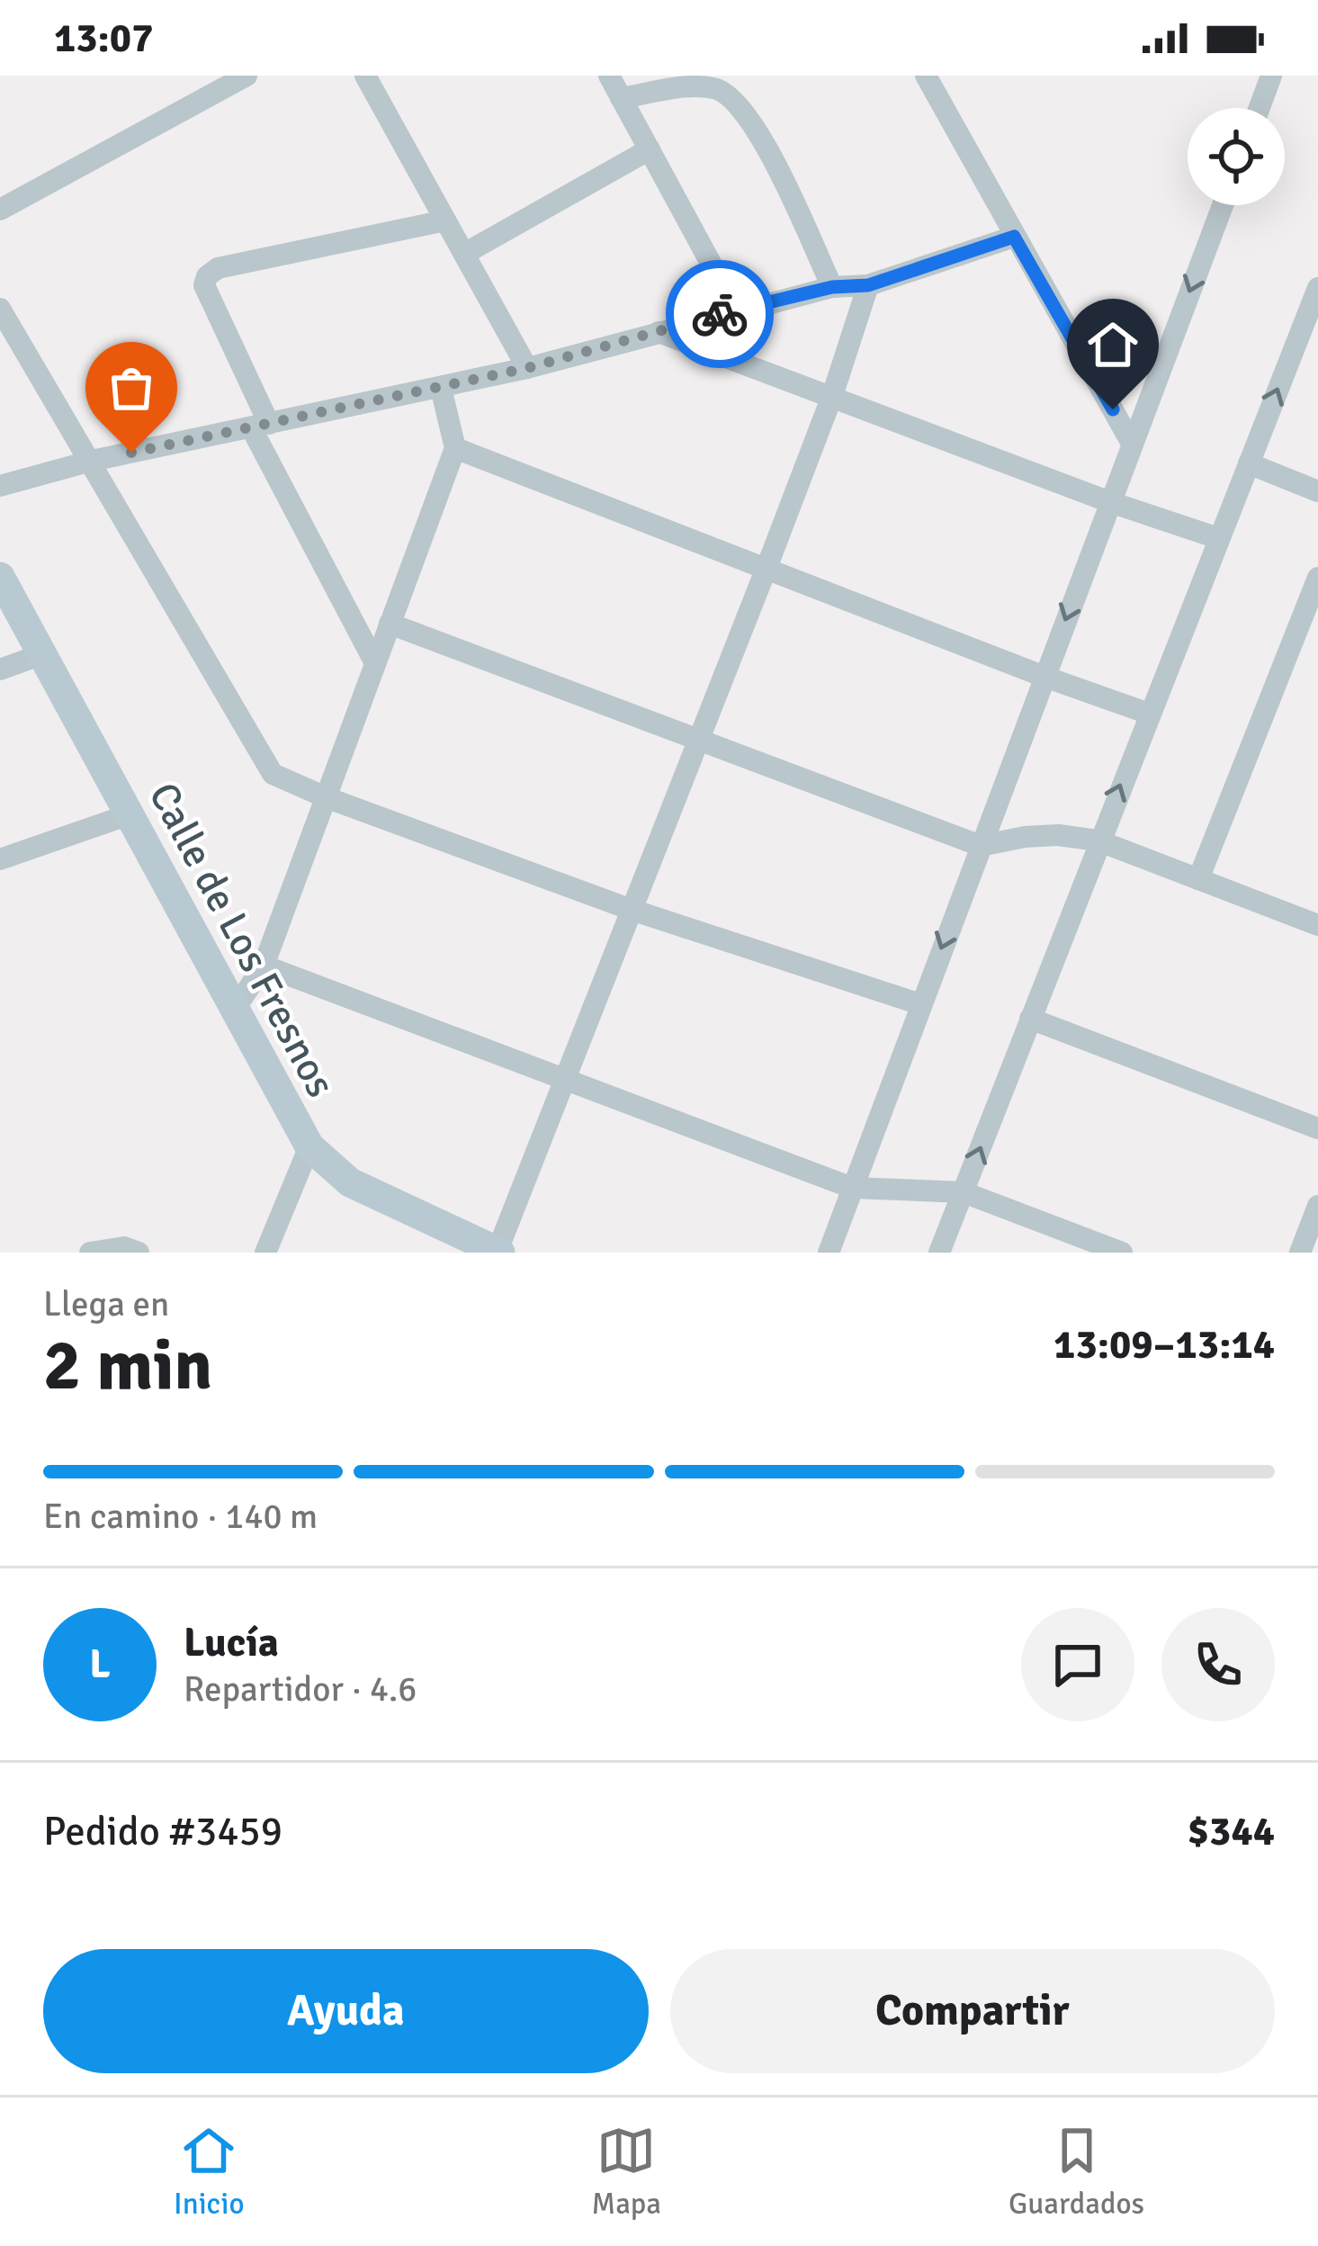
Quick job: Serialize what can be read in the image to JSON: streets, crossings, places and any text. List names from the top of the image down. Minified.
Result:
{"streets":{"street":["Calle de Los Fresnos"]},"page":{"status":"13:07","heading":["2 min","Llega en","13:09–13:14"],"panel":["Lucía","Repartidor · 4.6","Pedido #3459","$344"],"bar":"En camino · 140 m","round":"L","buttons":["Ayuda","Compartir"],"tabs":["Inicio","Mapa","Guardados"]}}
